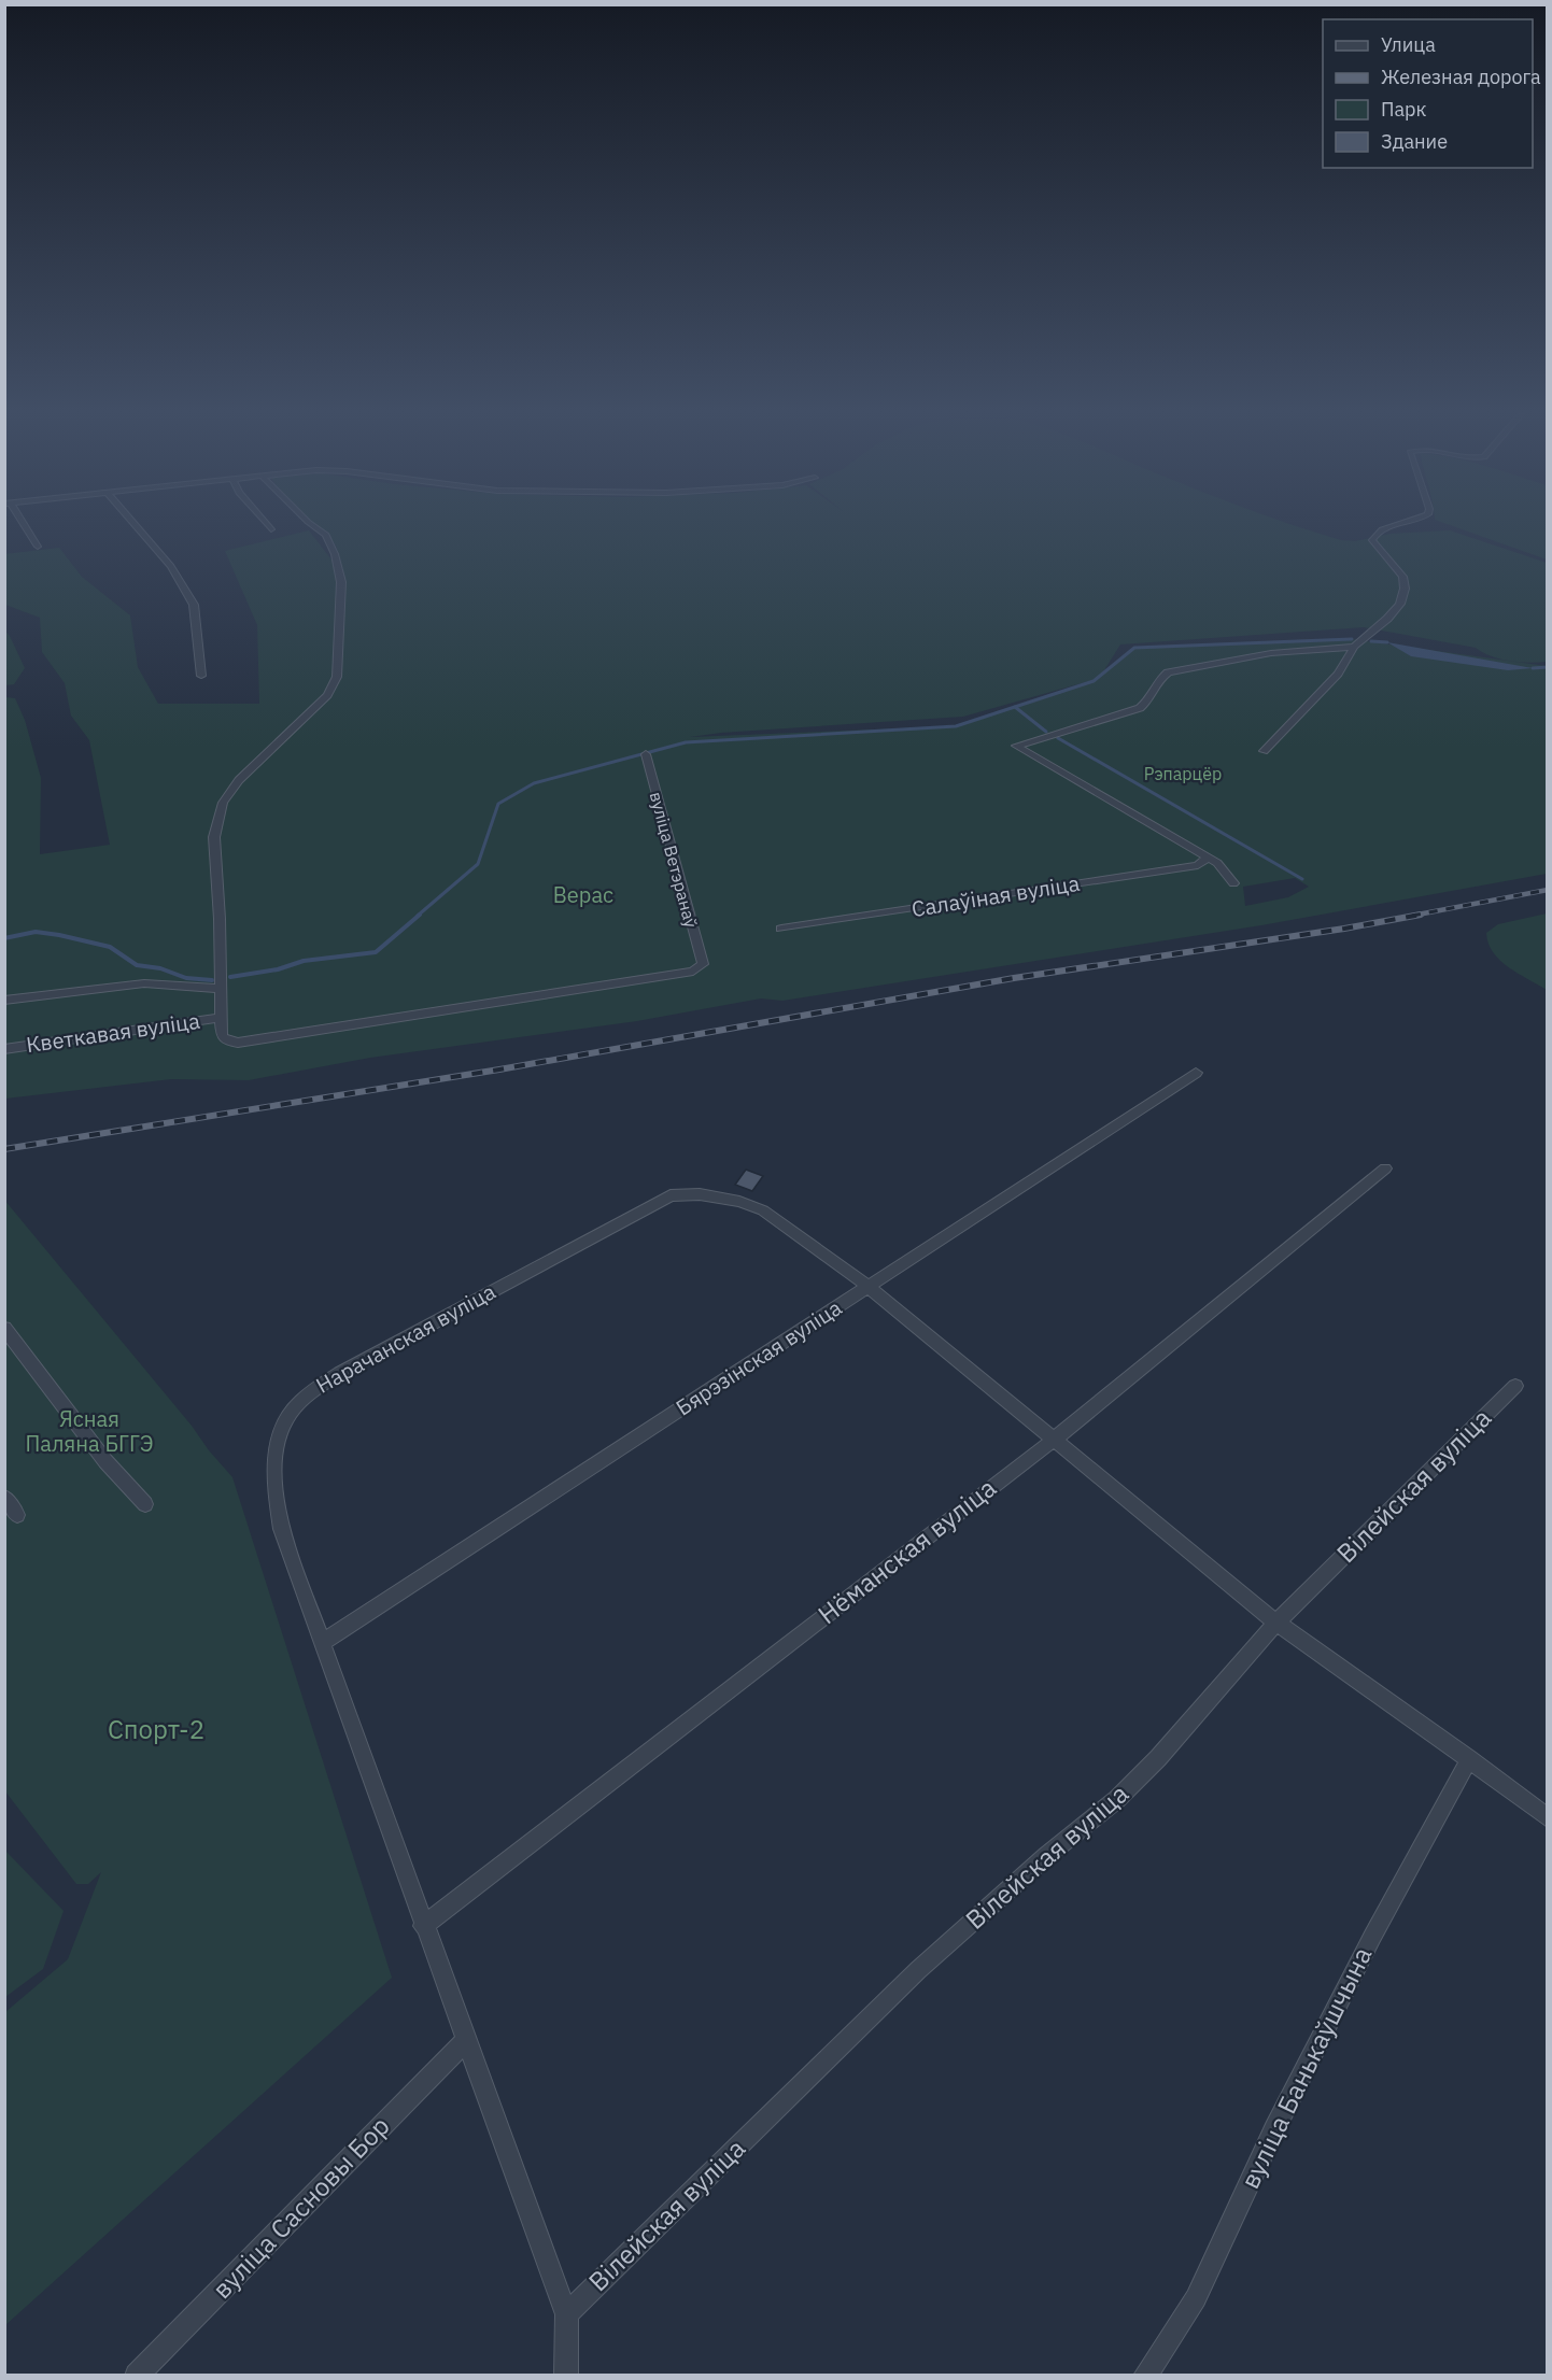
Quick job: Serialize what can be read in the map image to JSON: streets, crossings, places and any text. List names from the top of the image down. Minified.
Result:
{"streets":{"street":["вуліца Ветэранаў","Салаўіная вуліца","Кветкавая вуліца","Нарачанская вуліца","Бярэзінская вуліца","Вілейская вуліца","Нёманская вуліца","вуліца Банькаўшчына","вуліца Сасновы Бор"]},"crossings":[["вуліца Ветэранаў","Кветкавая вуліца"],["Нарачанская вуліца","Бярэзінская вуліца"],["Нарачанская вуліца","Вілейская вуліца"],["Нарачанская вуліца","Нёманская вуліца"],["Нарачанская вуліца","вуліца Сасновы Бор"]],"parks":["Рэпарцёр","Верас","Ясная Паляна БГГЭ","Спорт-2"],"legend":["Улица","Железная дорога","Парк","Здание"]}
